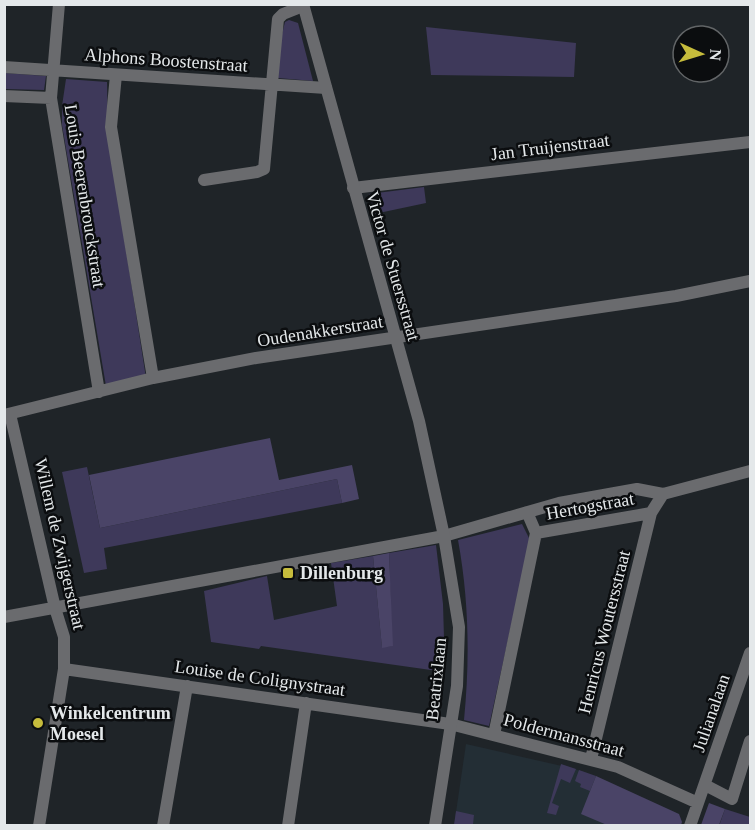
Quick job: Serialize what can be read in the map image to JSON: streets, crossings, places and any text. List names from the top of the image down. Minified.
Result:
{"streets":{"street":["Alphons Boostenstraat","Jan Truijenstraat","Louis Beerenbrouckstraat","Victor de Stuersstraat","Oudenakkerstraat","Hertogstraat","Willem de Zwijgerstraat","Henricus Woutersstraat","Louise de Colignystraat","Beatrixlaan","Julianalaan","Poldermansstraat"]},"crossings":[["Alphons Boostenstraat","Louis Beerenbrouckstraat"],["Alphons Boostenstraat","Victor de Stuersstraat"],["Jan Truijenstraat","Victor de Stuersstraat"],["Louis Beerenbrouckstraat","Oudenakkerstraat"],["Victor de Stuersstraat","Oudenakkerstraat"],["Victor de Stuersstraat","Hertogstraat"],["Victor de Stuersstraat","Beatrixlaan"],["Oudenakkerstraat","Willem de Zwijgerstraat"],["Hertogstraat","Henricus Woutersstraat"],["Hertogstraat","Beatrixlaan"],["Willem de Zwijgerstraat","Louise de Colignystraat"],["Henricus Woutersstraat","Poldermansstraat"],["Louise de Colignystraat","Beatrixlaan"],["Louise de Colignystraat","Poldermansstraat"],["Beatrixlaan","Poldermansstraat"],["Julianalaan","Poldermansstraat"]],"places":{"transit":["Dillenburg"],"other":["Winkelcentrum Moesel"]},"north":"right"}
